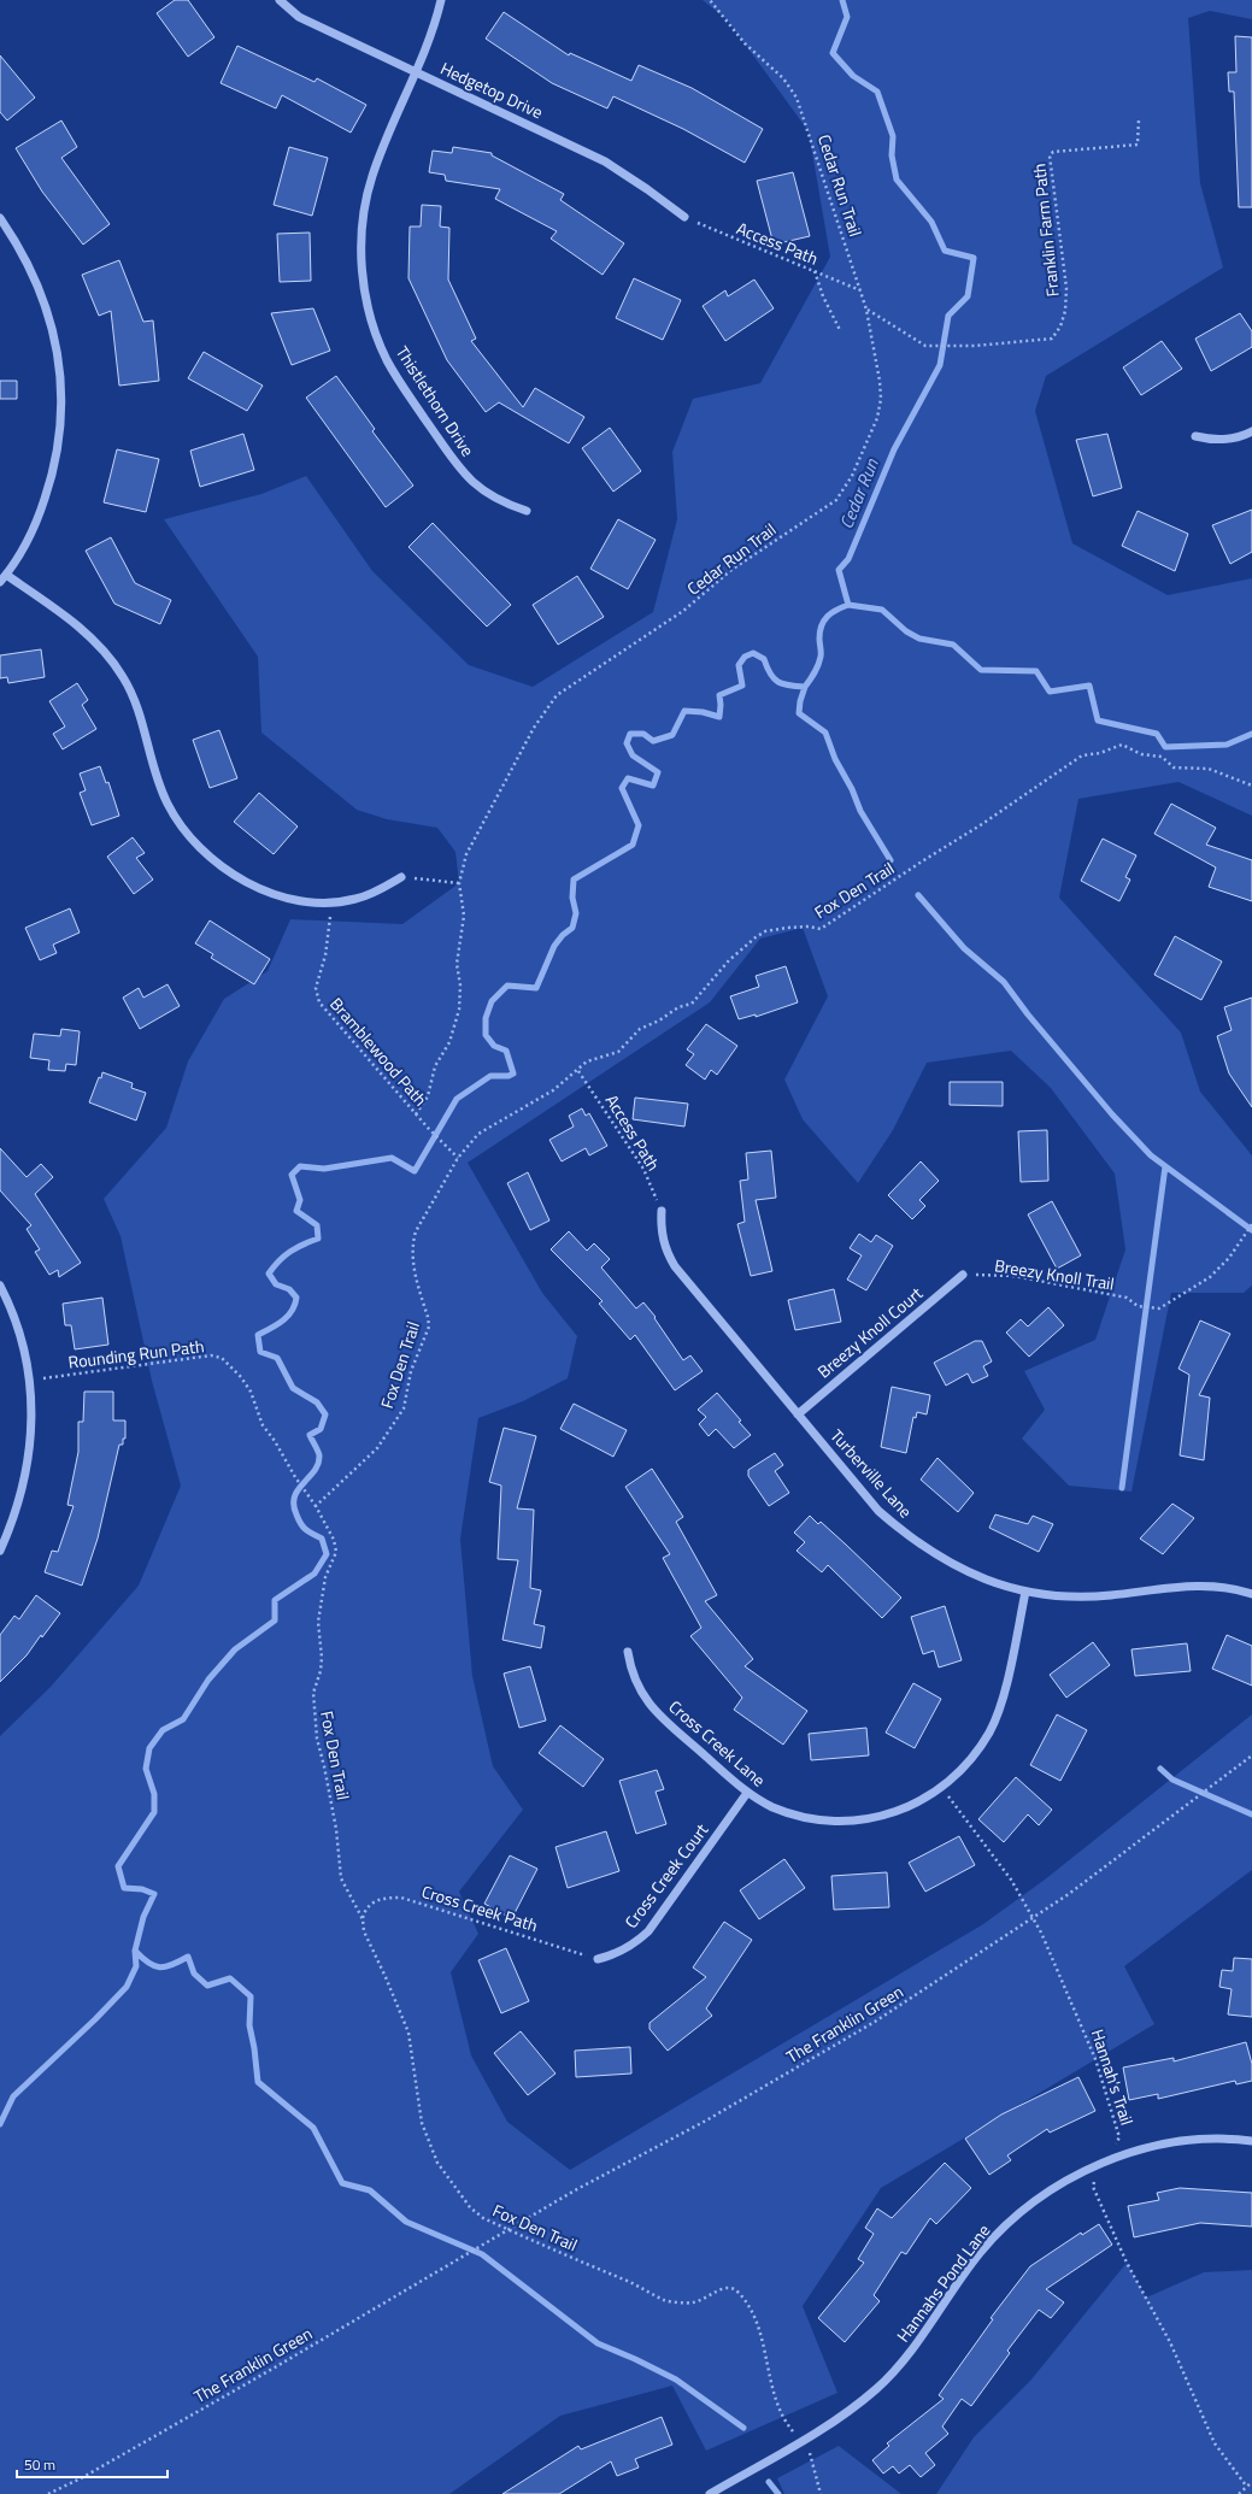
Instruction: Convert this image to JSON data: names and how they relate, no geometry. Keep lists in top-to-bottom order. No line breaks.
{"streets":{"street":["Hedgetop Drive","Thistlethorn Drive","Breezy Knoll Court","Turberville Lane","Cross Creek Lane","Cross Creek Court","Hannahs Pond Lane"],"path":["Cedar Run Trail","Franklin Farm Path","Access Path","Fox Den Trail","Bramblewood Path","Breezy Knoll Trail","Rounding Run Path","Cross Creek Path","The Franklin Green","Hannah's Trail"]},"crossings":[["Hedgetop Drive","Access Path"],["Hedgetop Drive","Thistlethorn Drive"],["Cedar Run Trail","Franklin Farm Path"],["Cedar Run Trail","Access Path"],["Cedar Run Trail","Bramblewood Path"],["Access Path","Fox Den Trail"],["Access Path","Turberville Lane"],["Fox Den Trail","Bramblewood Path"],["Fox Den Trail","Rounding Run Path"],["Fox Den Trail","Cross Creek Path"],["Fox Den Trail","The Franklin Green"],["Fox Den Trail","Hannahs Pond Lane"],["Breezy Knoll Trail","Breezy Knoll Court"],["Breezy Knoll Court","Turberville Lane"],["Turberville Lane","Cross Creek Lane"],["Cross Creek Lane","Cross Creek Court"],["Cross Creek Lane","Hannah's Trail"],["Cross Creek Court","Cross Creek Path"],["The Franklin Green","Hannah's Trail"],["Hannah's Trail","Hannahs Pond Lane"]],"water":["Cedar Run"],"scale_bar":"50 m"}
